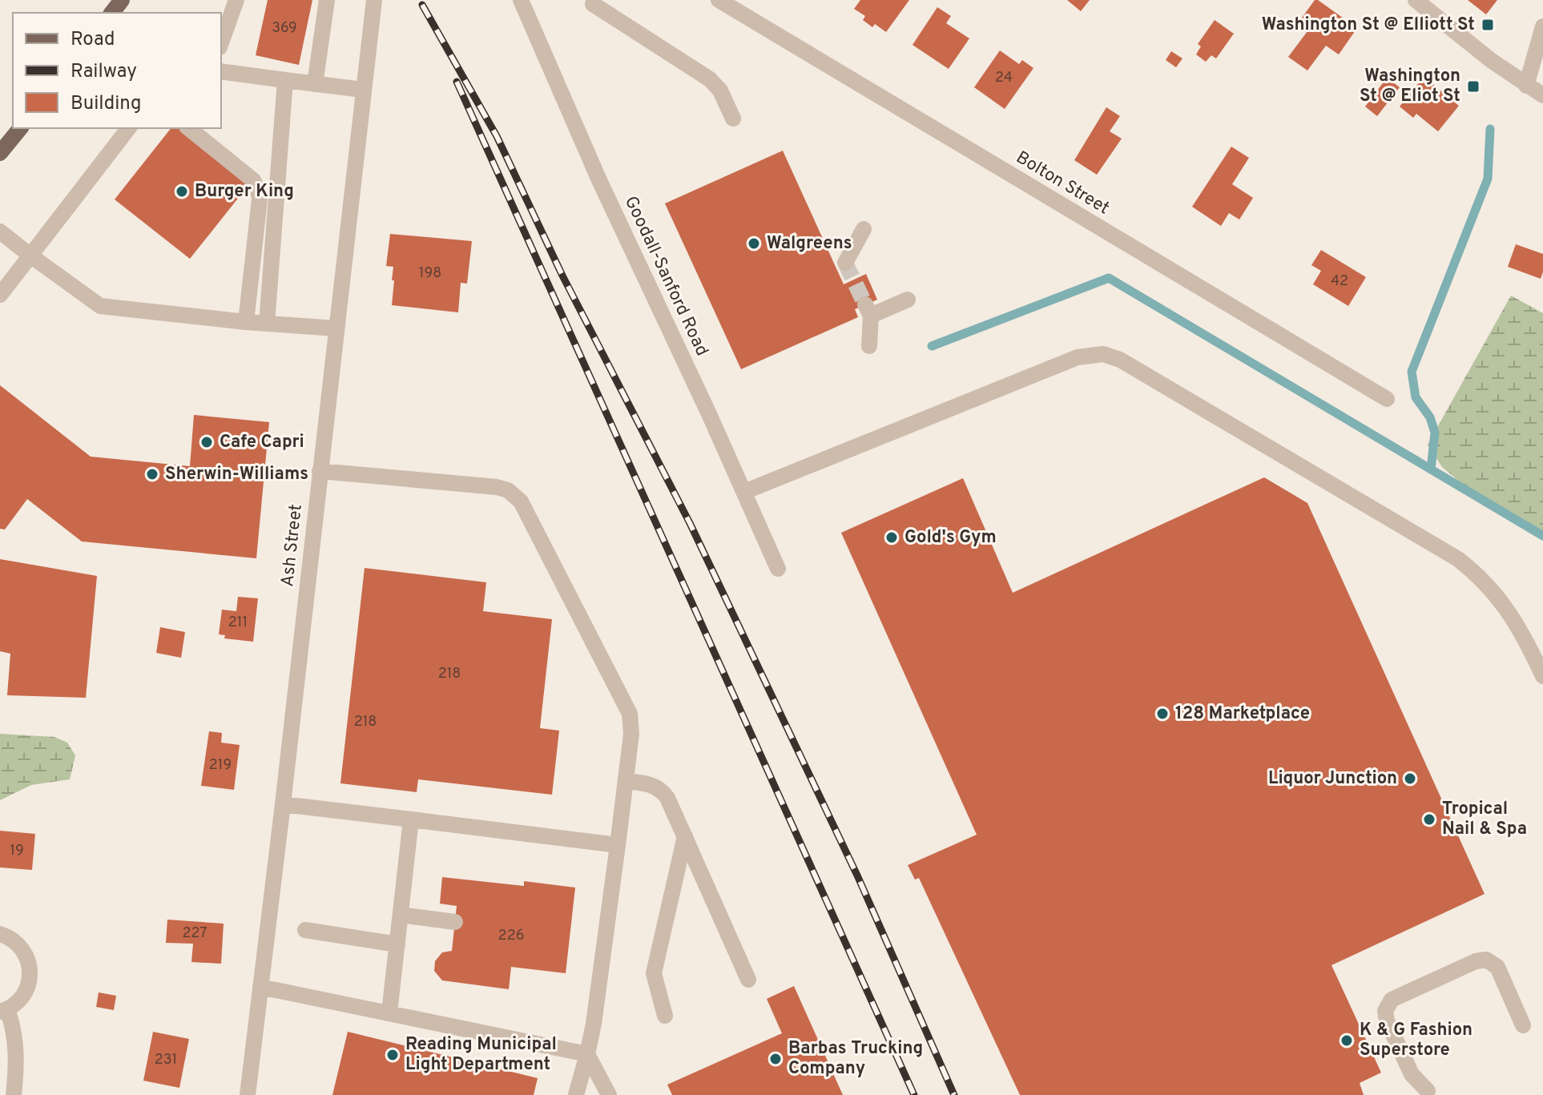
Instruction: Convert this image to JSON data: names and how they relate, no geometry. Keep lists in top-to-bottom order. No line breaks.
{"streets":{"street":["Bolton Street","Goodall-Sanford Road","Ash Street"]},"places":{"transit":["Washington St @ Elliott St","Washington St @ Eliot St"],"other":["Burger King","Walgreens","Cafe Capri","Sherwin-Williams","Gold's Gym","128 Marketplace","Liquor Junction","Tropical Nail & Spa","K & G Fashion Superstore","Reading Municipal Light Department","Barbas Trucking Company"]},"house_numbers":["369","24","198","42","211","218","218","219","19","227","226","231"],"legend":["Road","Railway","Building"]}
